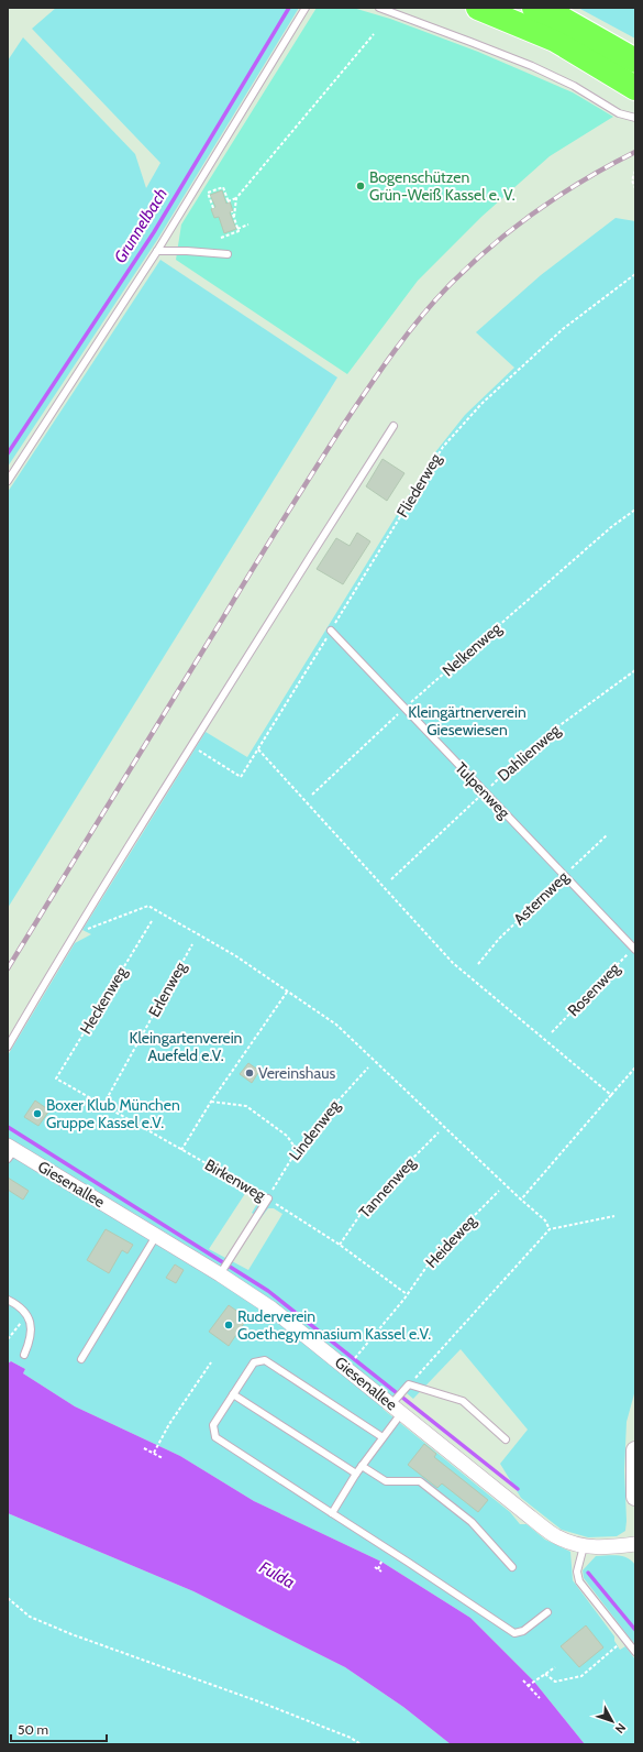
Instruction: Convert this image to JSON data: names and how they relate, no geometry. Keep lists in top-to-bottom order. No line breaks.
{"streets":{"street":["Giesenallee"],"lane":["Tulpenweg"],"path":["Fliederweg","Nelkenweg","Dahlienweg","Asternweg","Erlenweg","Rosenweg","Heckenweg","Lindenweg","Birkenweg","Tannenweg","Heideweg"]},"crossings":[["Fliederweg","Tulpenweg"],["Nelkenweg","Tulpenweg"],["Dahlienweg","Tulpenweg"],["Tulpenweg","Asternweg"],["Tulpenweg","Rosenweg"],["Erlenweg","Birkenweg"],["Heckenweg","Birkenweg"],["Lindenweg","Birkenweg"],["Birkenweg","Tannenweg"],["Birkenweg","Heideweg"]],"water":["Grunnelbach","Fulda"],"parks":["Kleingärtnerverein Giesewiesen","Kleingartenverein Auefeld e.V."],"places":["Bogenschützen Grün-Weiß Kassel e. V.","Vereinshaus","Boxer Klub München Gruppe Kassel e.V.","Ruderverein Goethegymnasium Kassel e.V."],"scale_bar":"50 m","north":"bottom right"}
